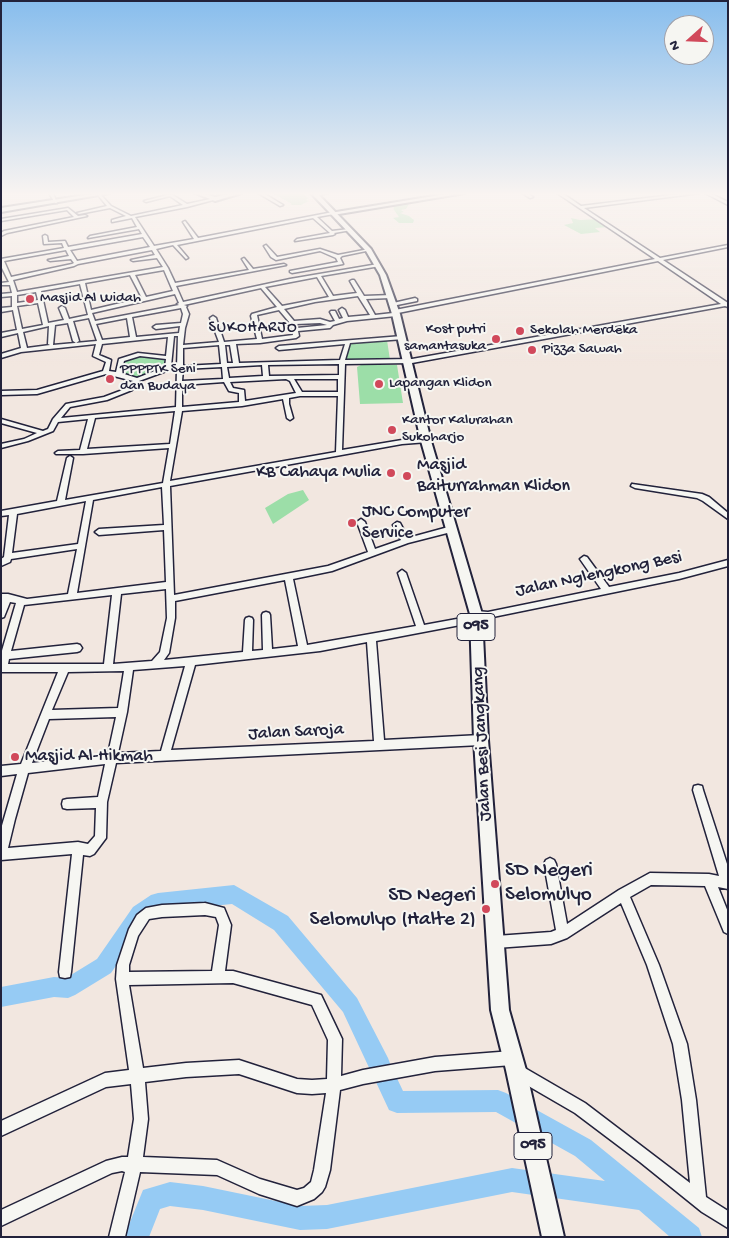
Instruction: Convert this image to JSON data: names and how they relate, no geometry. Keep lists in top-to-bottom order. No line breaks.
{"streets":{"main road":["095","Jalan Besi Jangkang"],"street":["Jalan Nglengkong Besi","Jalan Saroja"]},"crossings":[["Jalan Nglengkong Besi","Jalan Besi Jangkang"],["Jalan Saroja","Jalan Besi Jangkang"]],"districts":["SUKOHARJO"],"places":["Masjid Al Widah","Sekolah Merdeka","Kost putri samantasuka","Pizza Sawah","PPPPTK Seni dan Budaya","Lapangan Klidon","Kantor Kalurahan Sukoharjo","KB Cahaya Mulia","Masjid Baiturrahman Klidon","JNC Computer Service","Masjid Al-Hikmah","SD Negeri Selomulyo","SD Negeri Selomulyo (Halte 2)"],"north":"left"}
